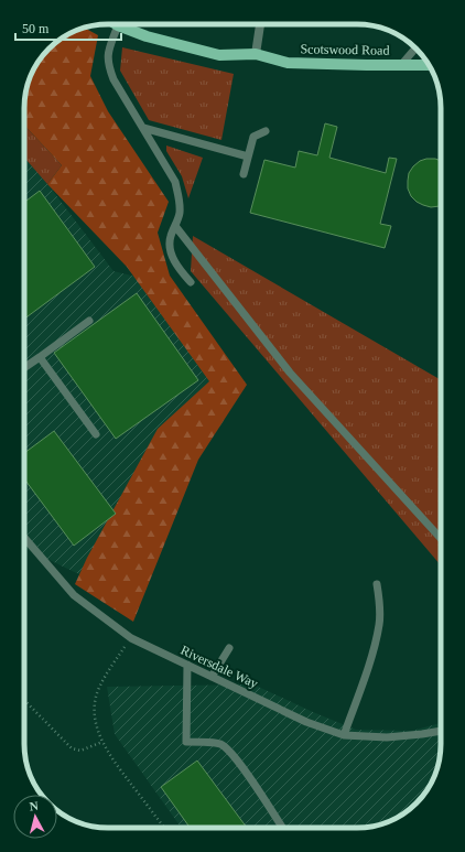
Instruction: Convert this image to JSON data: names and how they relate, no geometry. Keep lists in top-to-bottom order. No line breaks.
{"streets":{"main road":["Scotswood Road"],"lane":["Riversdale Way"]},"scale_bar":"50 m","north":"top"}
